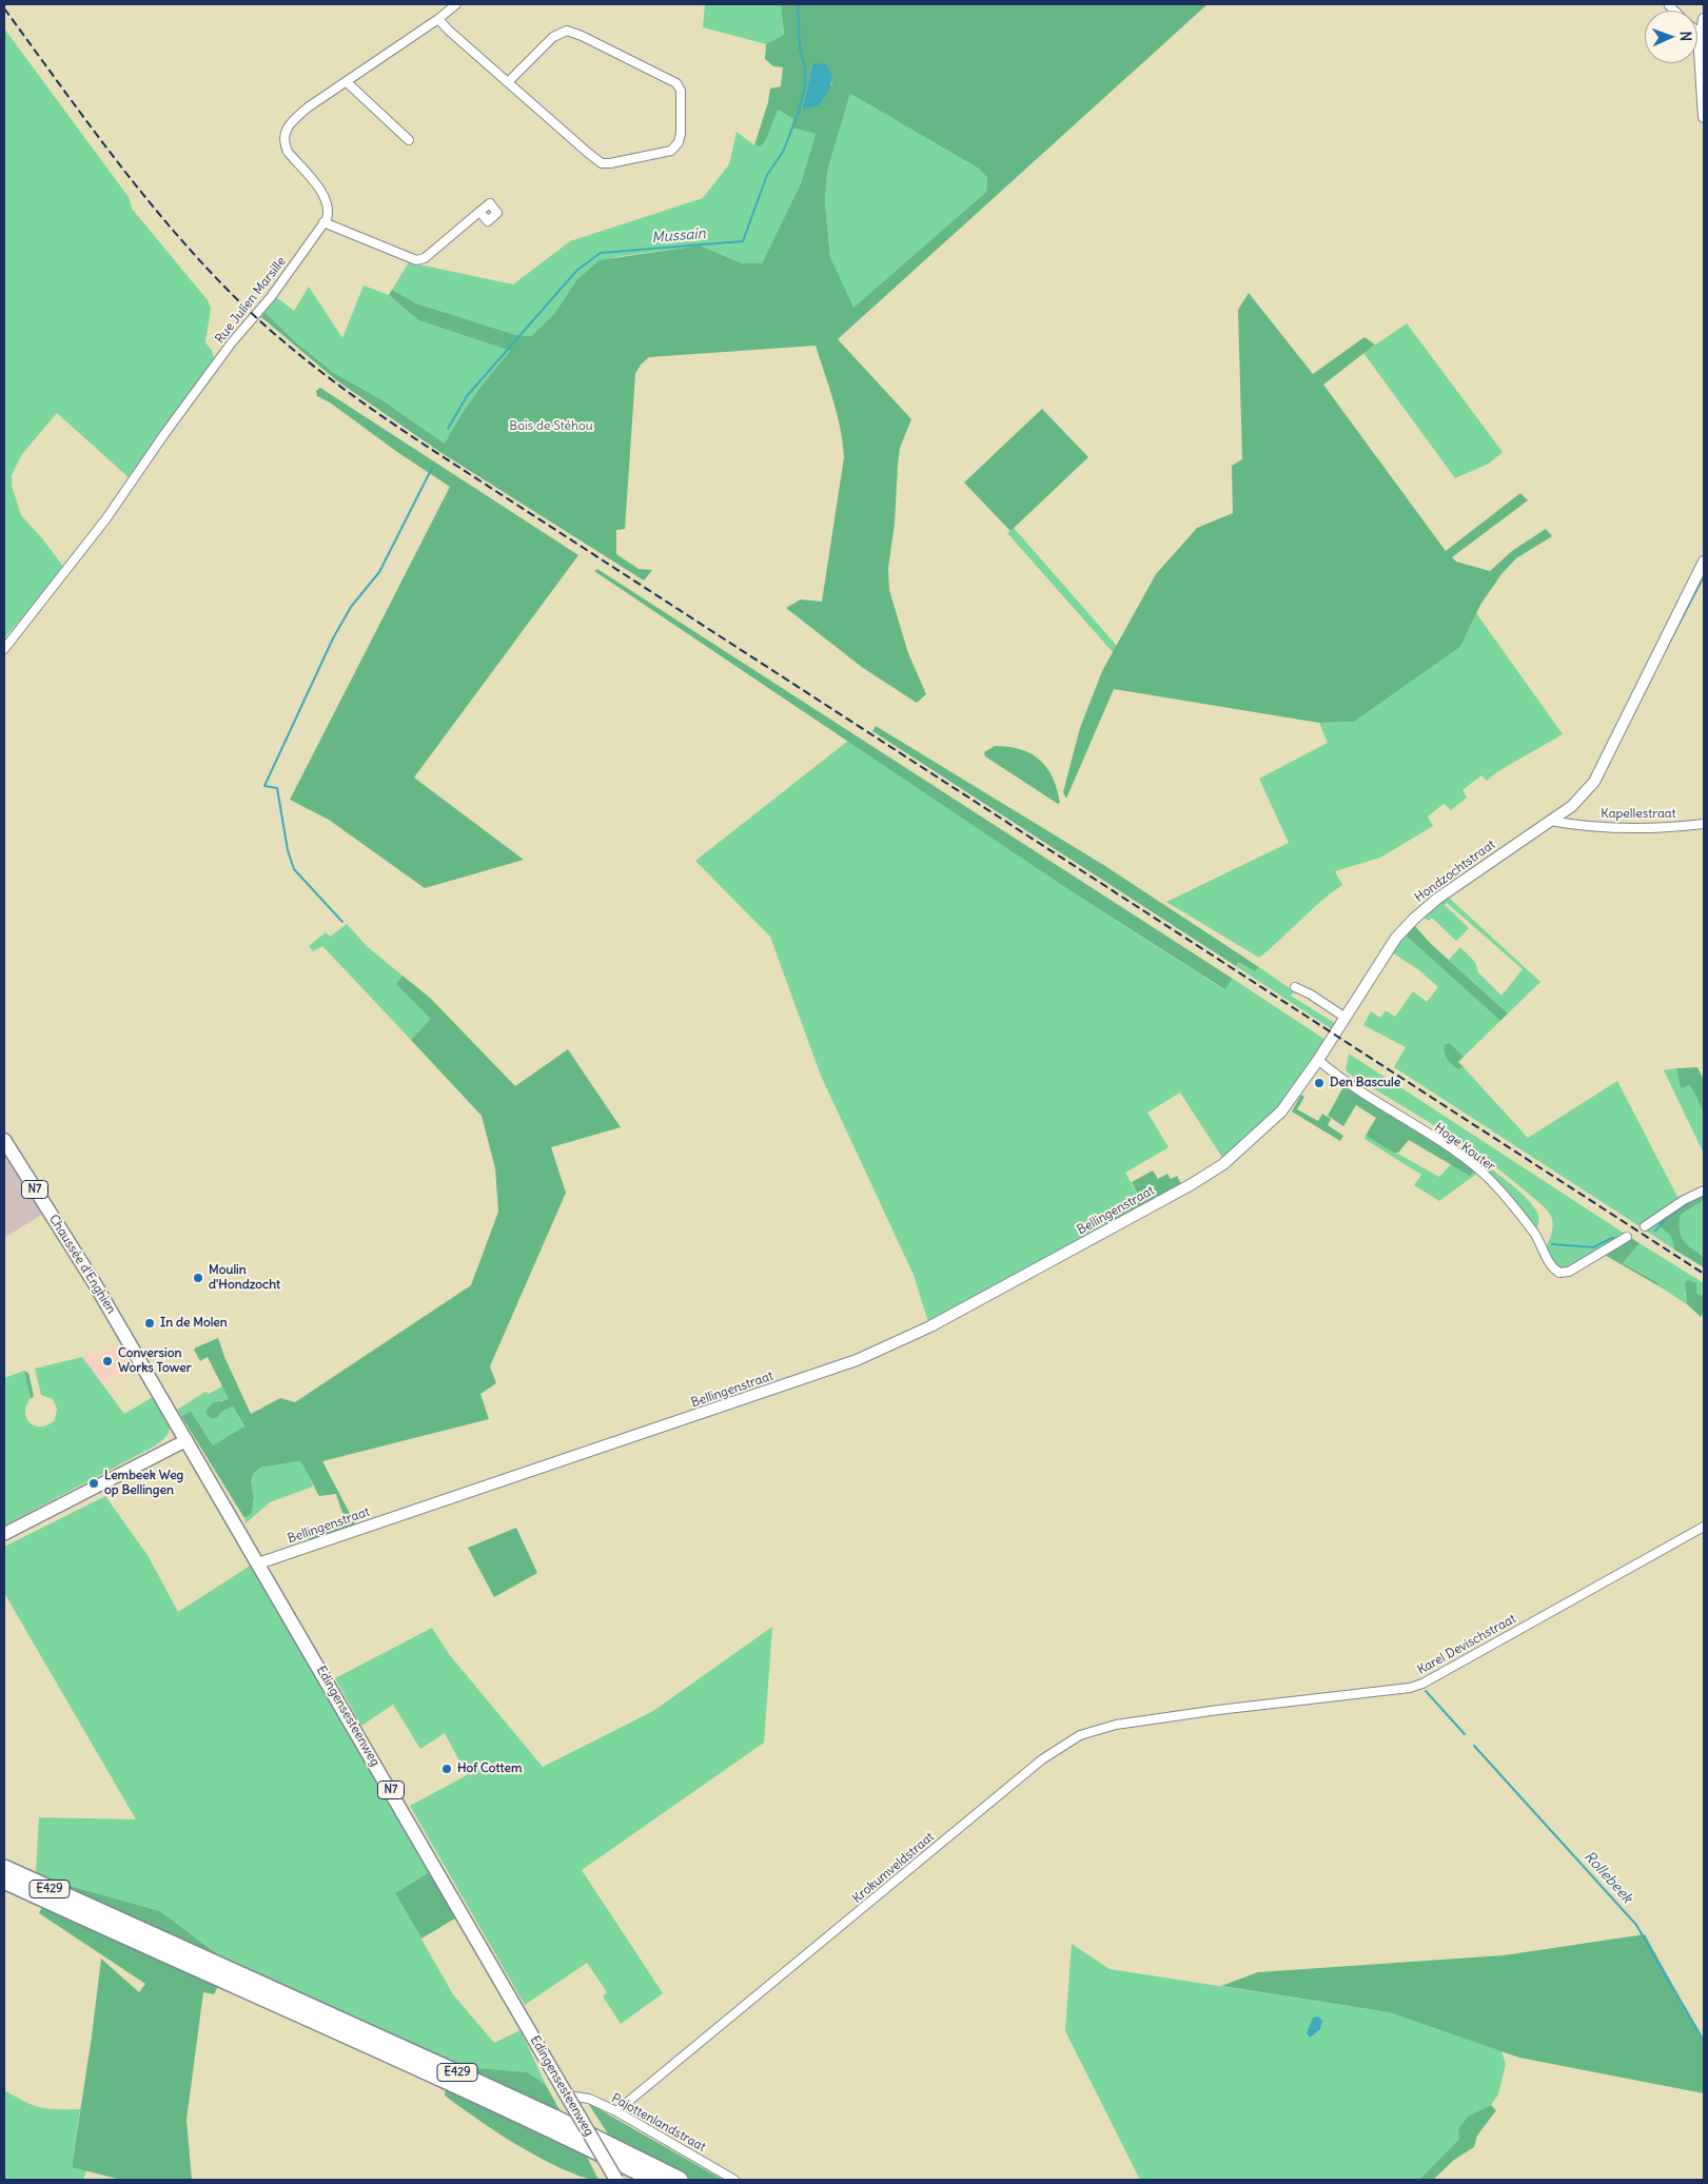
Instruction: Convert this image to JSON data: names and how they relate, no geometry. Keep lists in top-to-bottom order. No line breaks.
{"streets":{"highway":["E429"],"main road":["N7","Chaussée d'Enghien","Edingensesteenweg"],"street":["Rue Julien Marsille","Kapellestraat","Hondzochtstraat","Hoge Kouter","Bellingenstraat","Karel Devischstraat","Krokumveldstraat","Pajottenlandstraat"]},"crossings":[["Kapellestraat","Hondzochtstraat"],["Hondzochtstraat","Hoge Kouter"],["Hondzochtstraat","Bellingenstraat"],["Bellingenstraat","Edingensesteenweg"],["Chaussée d'Enghien","Edingensesteenweg"],["Karel Devischstraat","Krokumveldstraat"],["Edingensesteenweg","Pajottenlandstraat"],["Krokumveldstraat","Pajottenlandstraat"]],"water":["Mussain","Rollebeek"],"parks":["Bois de Stéhou"],"places":["Den Bascule","Moulin d'Hondzocht","In de Molen","Conversion Works Tower","Lembeek Weg op Bellingen","Hof Cottem"],"north":"right"}
